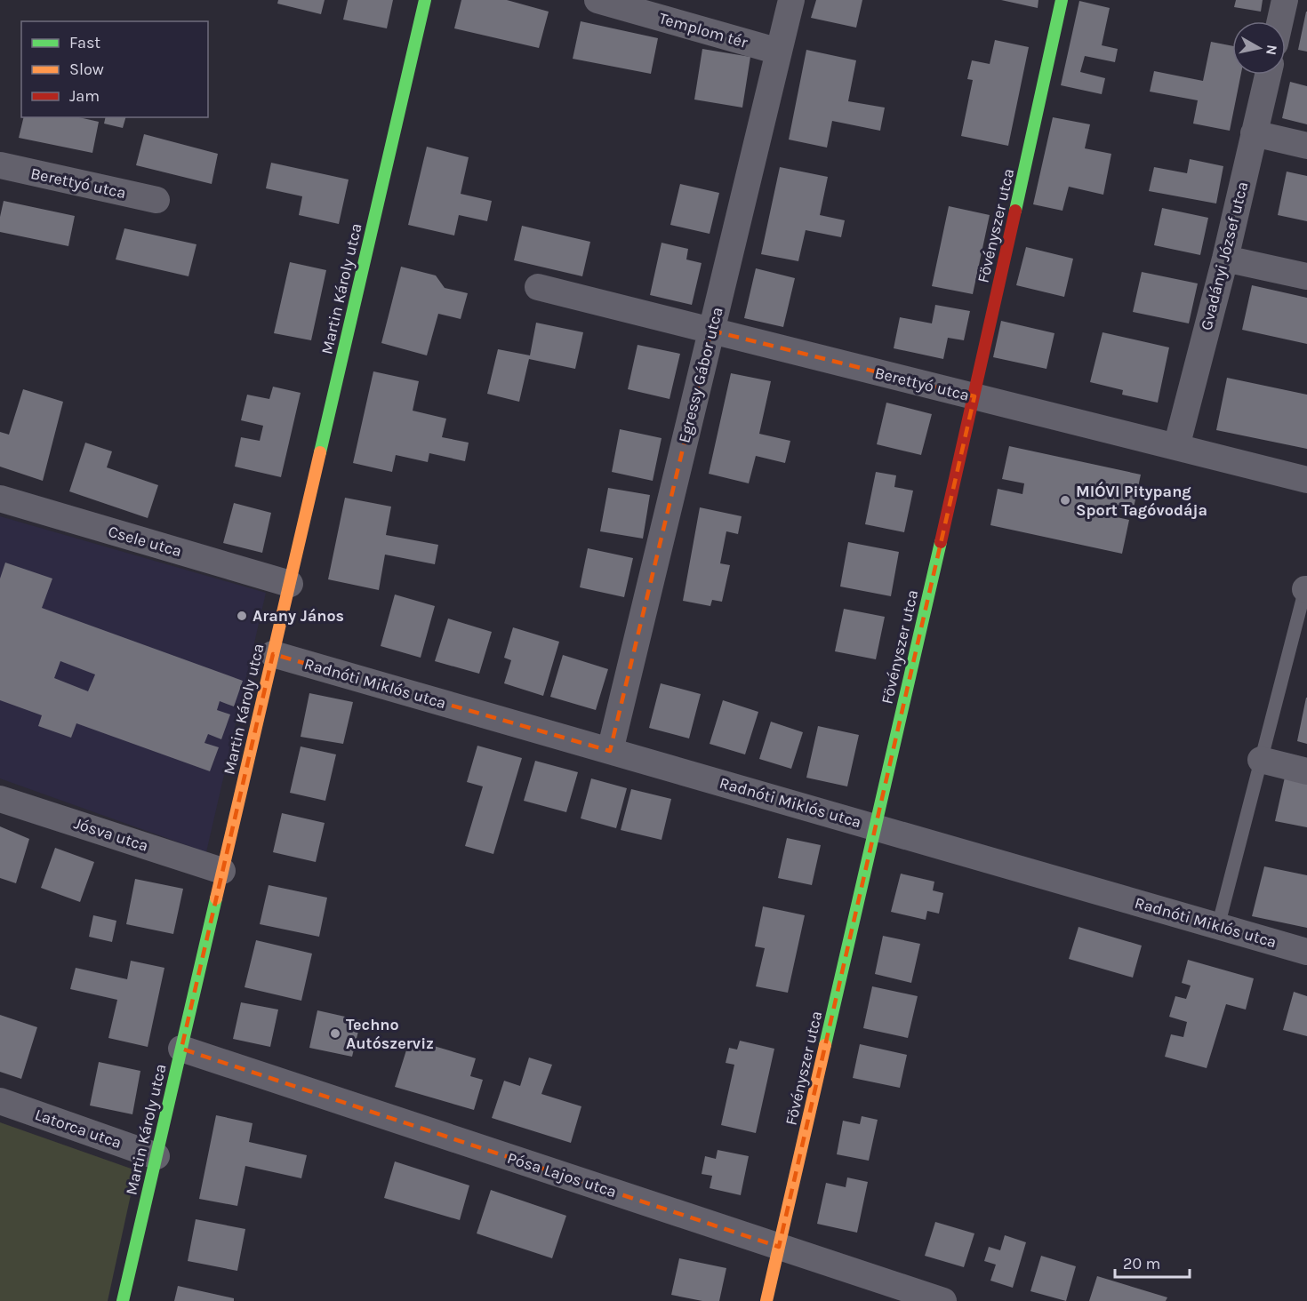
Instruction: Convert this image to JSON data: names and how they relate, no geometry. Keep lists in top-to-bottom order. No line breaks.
{"streets":{"street":["Templom tér","Berettyó utca","Fövényszer utca","Gvadányi József utca","Martin Károly utca","Egressy Gábor utca","Csele utca","Radnóti Miklós utca","Jósva utca","Latorca utca","Pósa Lajos utca"]},"crossings":[["Templom tér","Egressy Gábor utca"],["Berettyó utca","Fövényszer utca"],["Berettyó utca","Gvadányi József utca"],["Berettyó utca","Egressy Gábor utca"],["Fövényszer utca","Radnóti Miklós utca"],["Fövényszer utca","Pósa Lajos utca"],["Martin Károly utca","Csele utca"],["Martin Károly utca","Radnóti Miklós utca"],["Martin Károly utca","Jósva utca"],["Martin Károly utca","Latorca utca"],["Martin Károly utca","Pósa Lajos utca"],["Egressy Gábor utca","Radnóti Miklós utca"]],"places":["MIÓVI Pitypang Sport Tagóvodája","Arany János","Techno Autószerviz"],"legend":["Fast","Slow","Jam"],"scale_bar":"20 m","north":"right"}
